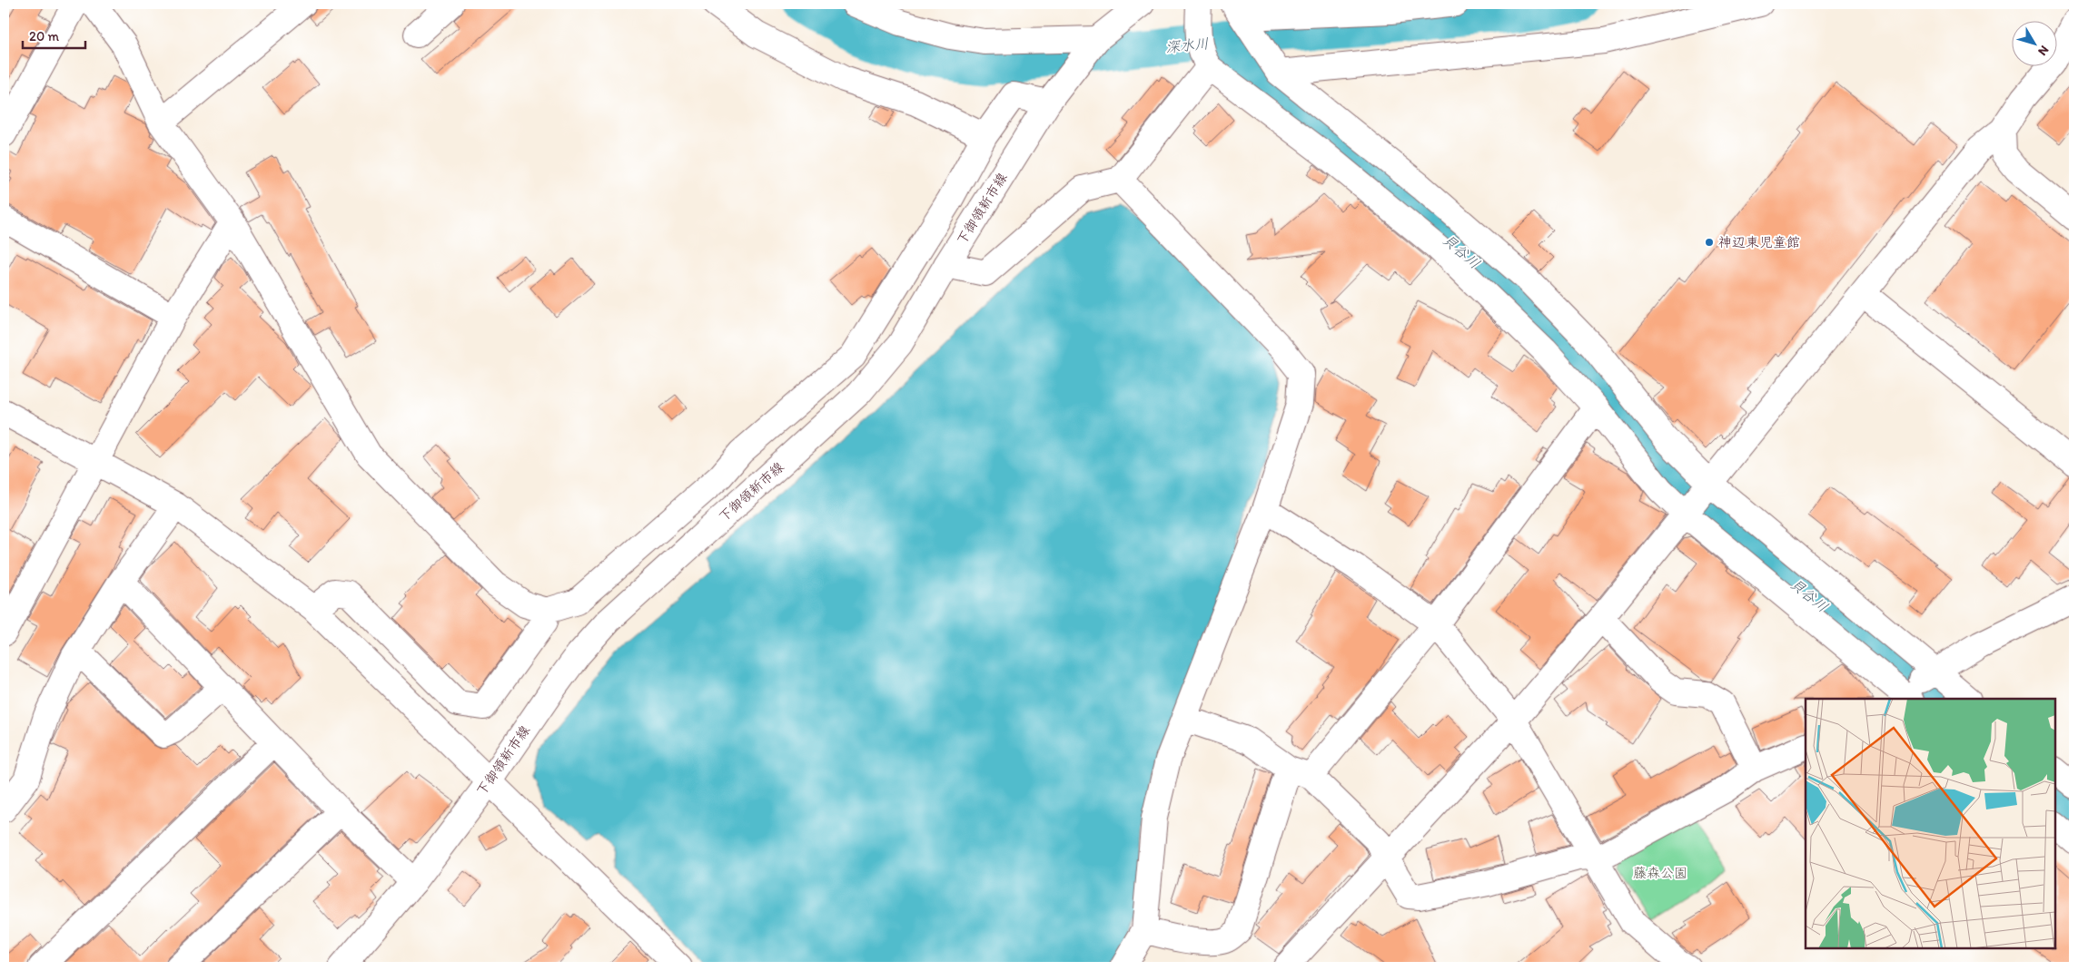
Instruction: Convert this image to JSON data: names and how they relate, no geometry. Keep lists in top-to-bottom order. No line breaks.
{"streets":{"street":["下御領新市線"]},"water":["深水川","貝谷川"],"parks":["藤森公園"],"places":["神辺東児童館"],"scale_bar":"20 m","north":"bottom right"}
